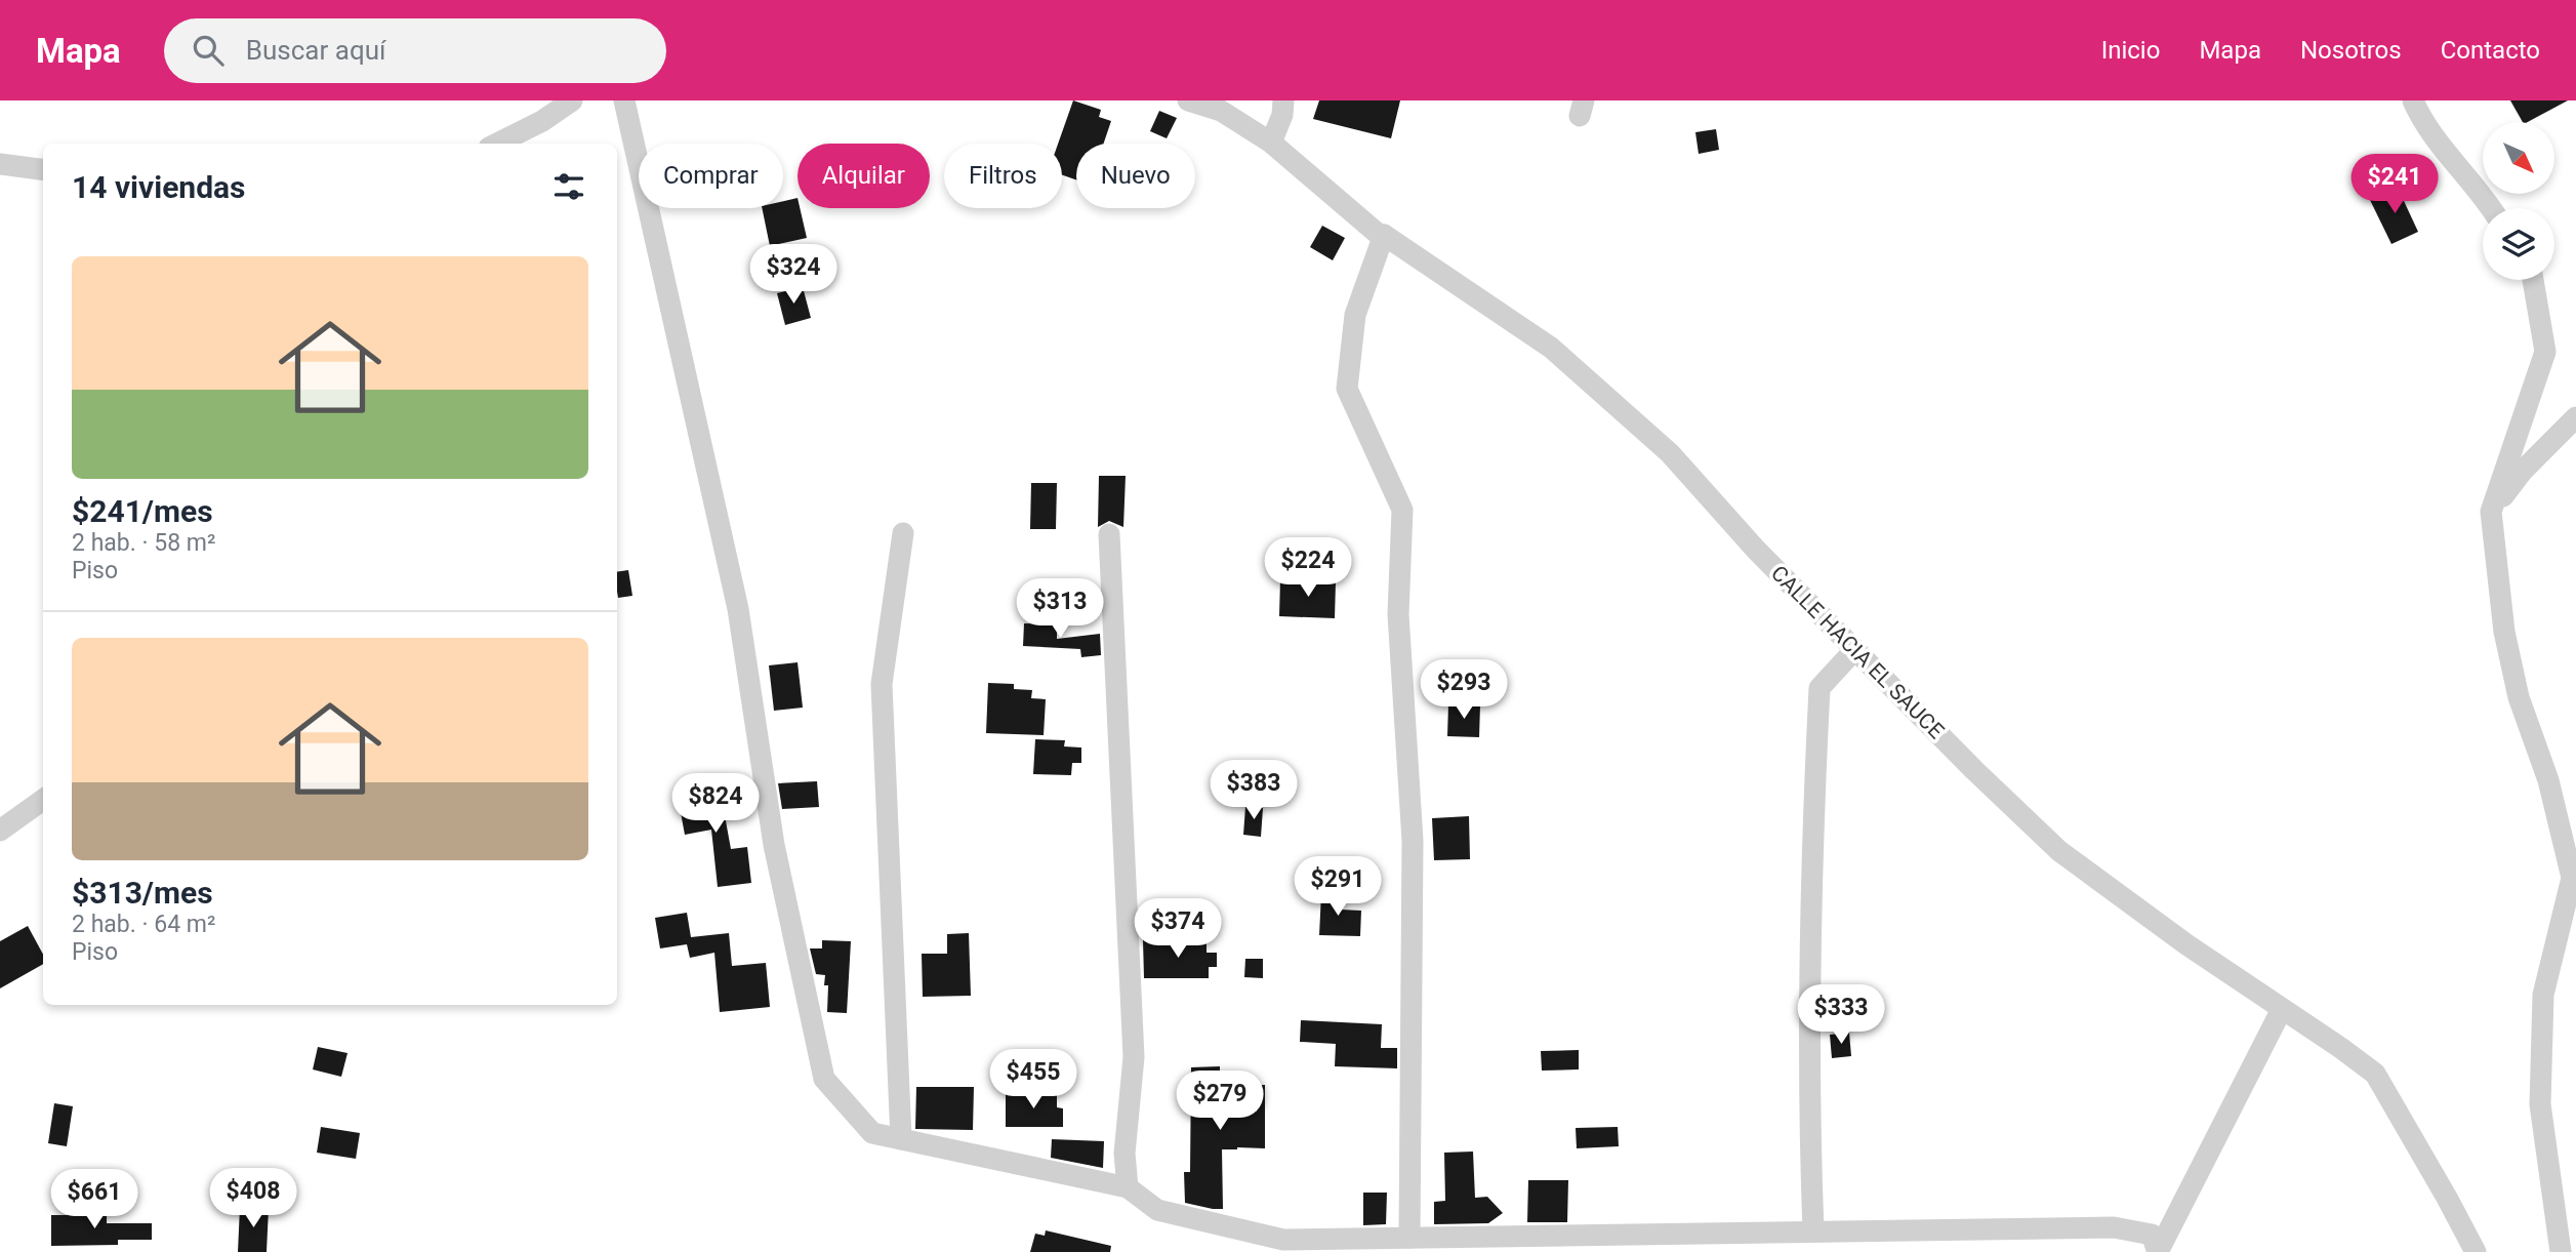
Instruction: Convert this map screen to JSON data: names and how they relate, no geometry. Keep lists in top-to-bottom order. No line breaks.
{"streets":{"street":["CALLE HACIA EL SAUCE"]},"north":"bottom right","page":{"header":"Mapa","search":"Buscar aquí","nav":["Inicio","Mapa","Nosotros","Contacto"],"chip":["Comprar","Alquilar","Filtros","Nuevo"],"heading":"14 viviendas","price":["$241","$324","$224","$313","$293","$383","$824","$291","$374","$333","$455","$279","$408","$661"],"list":[{"name":"$241/mes","note":"2 hab. · 58 m² · Piso"},{"name":"$313/mes","note":"2 hab. · 64 m² · Piso"}]}}
